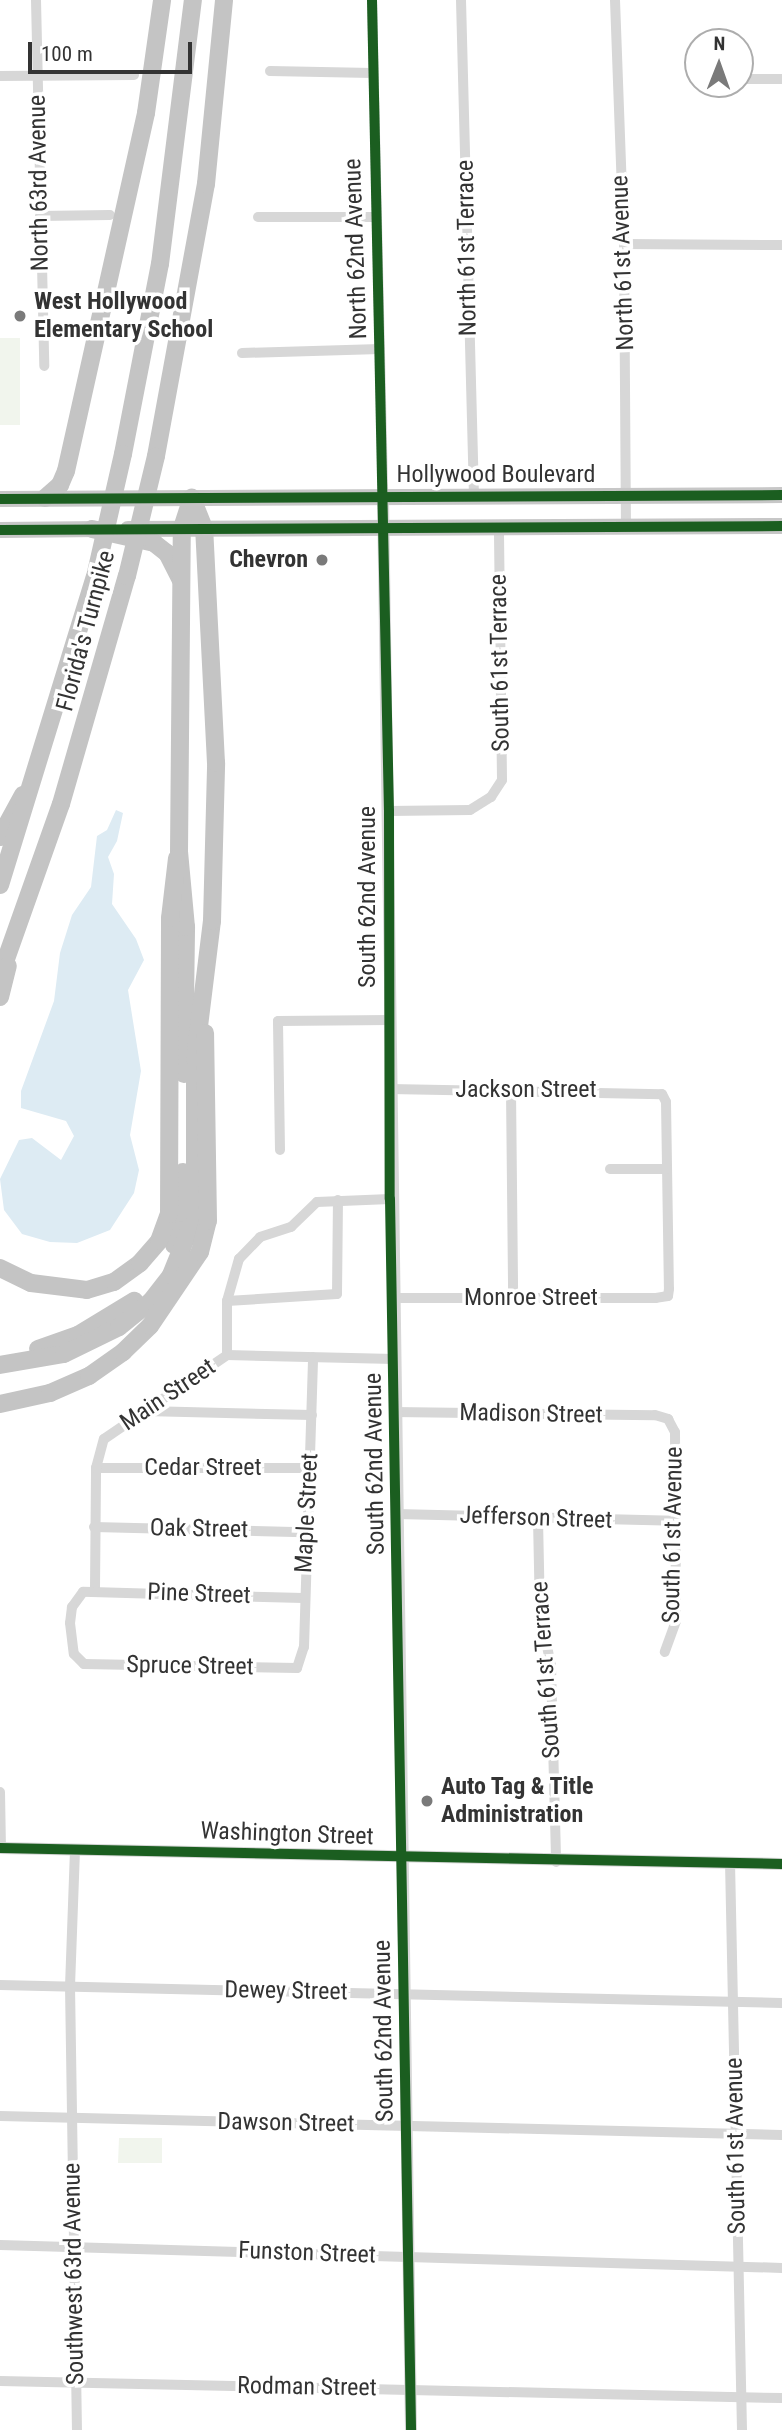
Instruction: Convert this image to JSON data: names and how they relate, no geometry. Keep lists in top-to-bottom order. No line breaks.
{"streets":{"highway":["Hollywood Boulevard","Florida's Turnpike"],"street":["North 63rd Avenue","North 61st Terrace","North 62nd Avenue","North 61st Avenue","South 61st Terrace","South 62nd Avenue","Jackson Street","Monroe Street","Main Street","Madison Street","Cedar Street","Maple Street","Jefferson Street","Oak Street","South 61st Avenue","Pine Street","Spruce Street","Washington Street","Dewey Street","Dawson Street","Funston Street","Southwest 63rd Avenue","Rodman Street"]},"crossings":[["North 61st Terrace","Hollywood Boulevard"],["North 62nd Avenue","Hollywood Boulevard"],["North 62nd Avenue","South 62nd Avenue"],["North 61st Avenue","Hollywood Boulevard"],["Hollywood Boulevard","South 62nd Avenue"],["South 61st Terrace","South 62nd Avenue"],["South 61st Terrace","Jefferson Street"],["South 61st Terrace","Washington Street"],["South 62nd Avenue","Jackson Street"],["South 62nd Avenue","Monroe Street"],["South 62nd Avenue","Main Street"],["South 62nd Avenue","Madison Street"],["South 62nd Avenue","Jefferson Street"],["South 62nd Avenue","Washington Street"],["South 62nd Avenue","Dewey Street"],["South 62nd Avenue","Dawson Street"],["South 62nd Avenue","Funston Street"],["South 62nd Avenue","Rodman Street"],["Jackson Street","Monroe Street"],["Main Street","Cedar Street"],["Main Street","Maple Street"],["Main Street","Oak Street"],["Main Street","Pine Street"],["Main Street","Spruce Street"],["Madison Street","South 61st Avenue"],["Cedar Street","Maple Street"],["Maple Street","Oak Street"],["Maple Street","Pine Street"],["Maple Street","Spruce Street"],["Jefferson Street","South 61st Avenue"],["South 61st Avenue","Washington Street"],["South 61st Avenue","Dewey Street"],["South 61st Avenue","Dawson Street"],["South 61st Avenue","Funston Street"],["South 61st Avenue","Rodman Street"],["Pine Street","Spruce Street"],["Dewey Street","Southwest 63rd Avenue"],["Dawson Street","Southwest 63rd Avenue"],["Funston Street","Southwest 63rd Avenue"],["Southwest 63rd Avenue","Rodman Street"]],"places":["West Hollywood Elementary School","Chevron","Auto Tag & Title Administration"],"scale_bar":"100 m","north":"top"}
